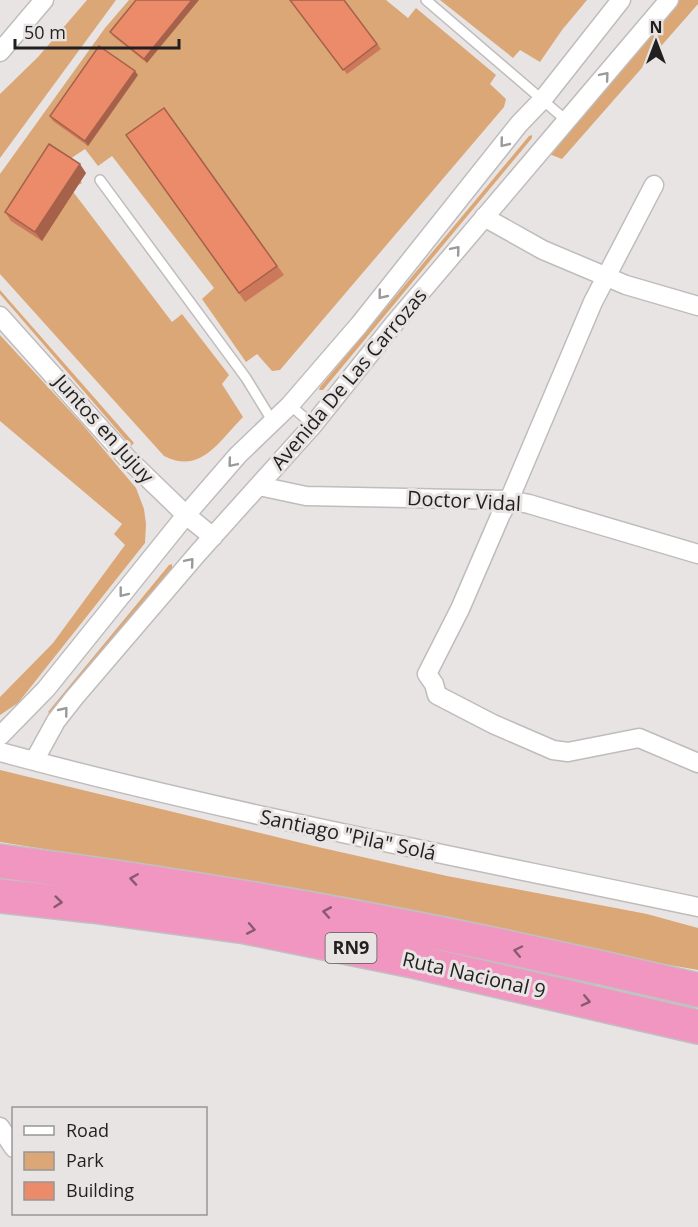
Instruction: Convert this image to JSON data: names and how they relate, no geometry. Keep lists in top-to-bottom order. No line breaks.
{"streets":{"highway":["RN9","Ruta Nacional 9"],"street":["Avenida De Las Carrozas","Juntos en Jujuy","Doctor Vidal","Santiago \"Pila\" Solá"]},"crossings":[["Avenida De Las Carrozas","Juntos en Jujuy"],["Avenida De Las Carrozas","Doctor Vidal"],["Avenida De Las Carrozas","Santiago \"Pila\" Solá"]],"legend":["Road","Park","Building"],"scale_bar":"50 m","north":"top"}
